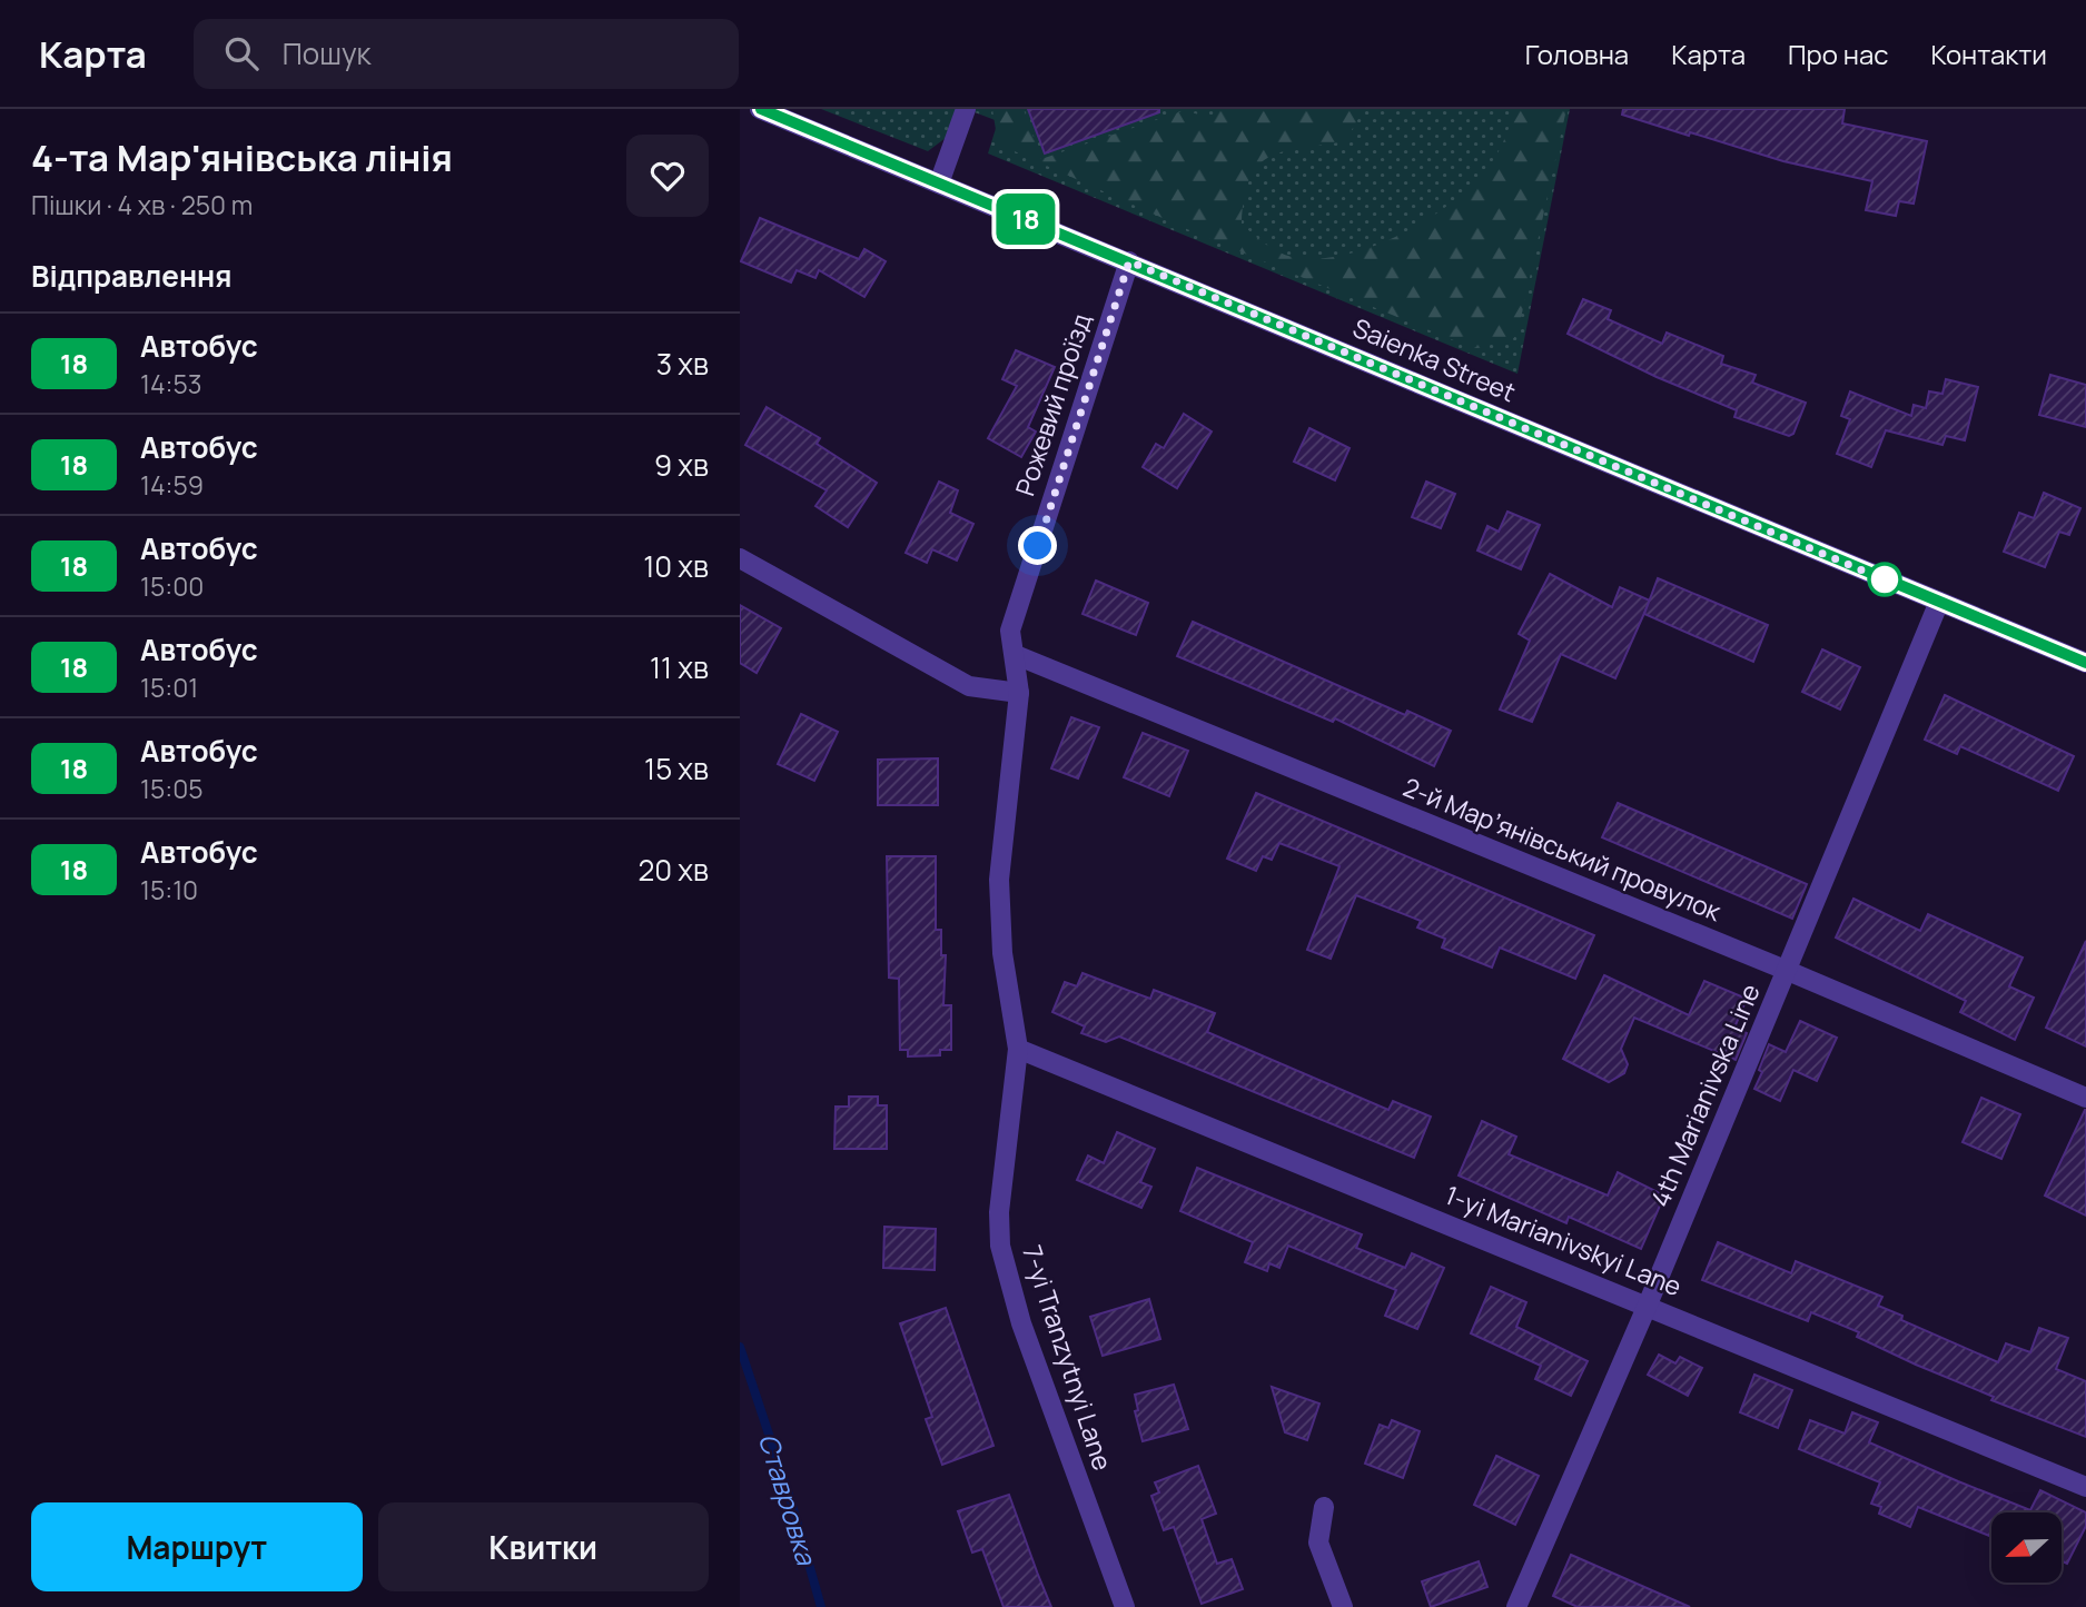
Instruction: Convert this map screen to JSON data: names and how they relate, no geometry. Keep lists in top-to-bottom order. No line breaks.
{"streets":{"street":["Saienka Street","Рожевий проїзд","2-й Марʼянівський провулок","4th Marianivska Line","1-yi Marianivskyi Lane","7-yi Tranzytnyi Lane"]},"crossings":[["Saienka Street","Рожевий проїзд"],["Saienka Street","4th Marianivska Line"],["Рожевий проїзд","2-й Марʼянівський провулок"],["Рожевий проїзд","7-yi Tranzytnyi Lane"],["2-й Марʼянівський провулок","4th Marianivska Line"],["2-й Марʼянівський провулок","7-yi Tranzytnyi Lane"],["4th Marianivska Line","1-yi Marianivskyi Lane"],["1-yi Marianivskyi Lane","7-yi Tranzytnyi Lane"]],"water":["Ставровка"],"lines":["bus line 18"],"north":"left","page":{"header":"Карта","search":"Пошук","nav":["Головна","Карта","Про нас","Контакти"],"heading":[["4-та Мар'янівська лінія","Пішки · 4 хв · 250 m"],"Відправлення"],"on_map":"18","list":[{"mark":"18","name":"Автобус","note":"14:53","value":"3 хв"},{"mark":"18","name":"Автобус","note":"14:59","value":"9 хв"},{"mark":"18","name":"Автобус","note":"15:00","value":"10 хв"},{"mark":"18","name":"Автобус","note":"15:01","value":"11 хв"},{"mark":"18","name":"Автобус","note":"15:05","value":"15 хв"},{"mark":"18","name":"Автобус","note":"15:10","value":"20 хв"}],"buttons":["Маршрут","Квитки"]}}
